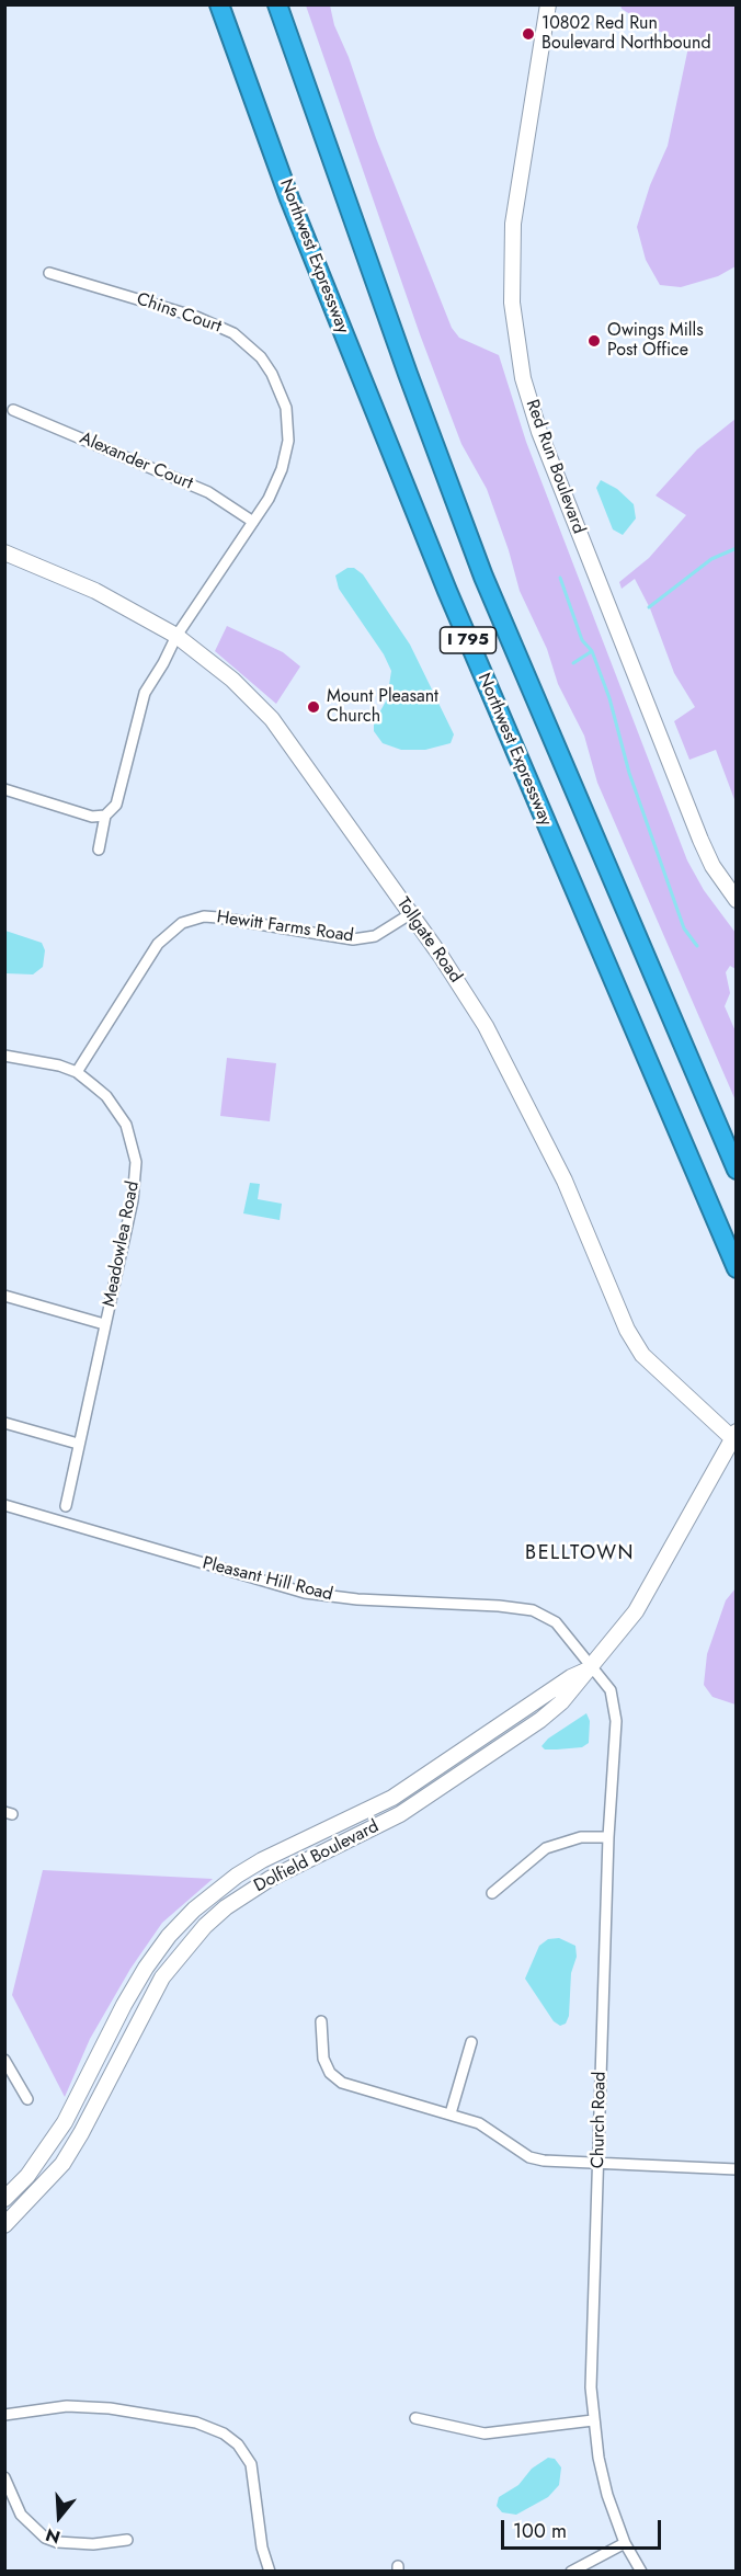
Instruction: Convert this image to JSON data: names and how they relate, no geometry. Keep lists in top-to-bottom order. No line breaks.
{"streets":{"highway":["Northwest Expressway","I 795"],"main road":["Red Run Boulevard","Tollgate Road","Dolfield Boulevard"],"street":["Chins Court","Alexander Court","Hewitt Farms Road","Meadowlea Road","Pleasant Hill Road","Church Road"]},"crossings":[["Chins Court","Alexander Court"],["Chins Court","Tollgate Road"],["Hewitt Farms Road","Tollgate Road"],["Hewitt Farms Road","Meadowlea Road"],["Tollgate Road","Dolfield Boulevard"],["Pleasant Hill Road","Dolfield Boulevard"],["Pleasant Hill Road","Church Road"],["Dolfield Boulevard","Church Road"]],"districts":["BELLTOWN"],"places":["10802 Red Run Boulevard Northbound","Owings Mills Post Office","Mount Pleasant Church"],"scale_bar":"100 m","north":"bottom"}
